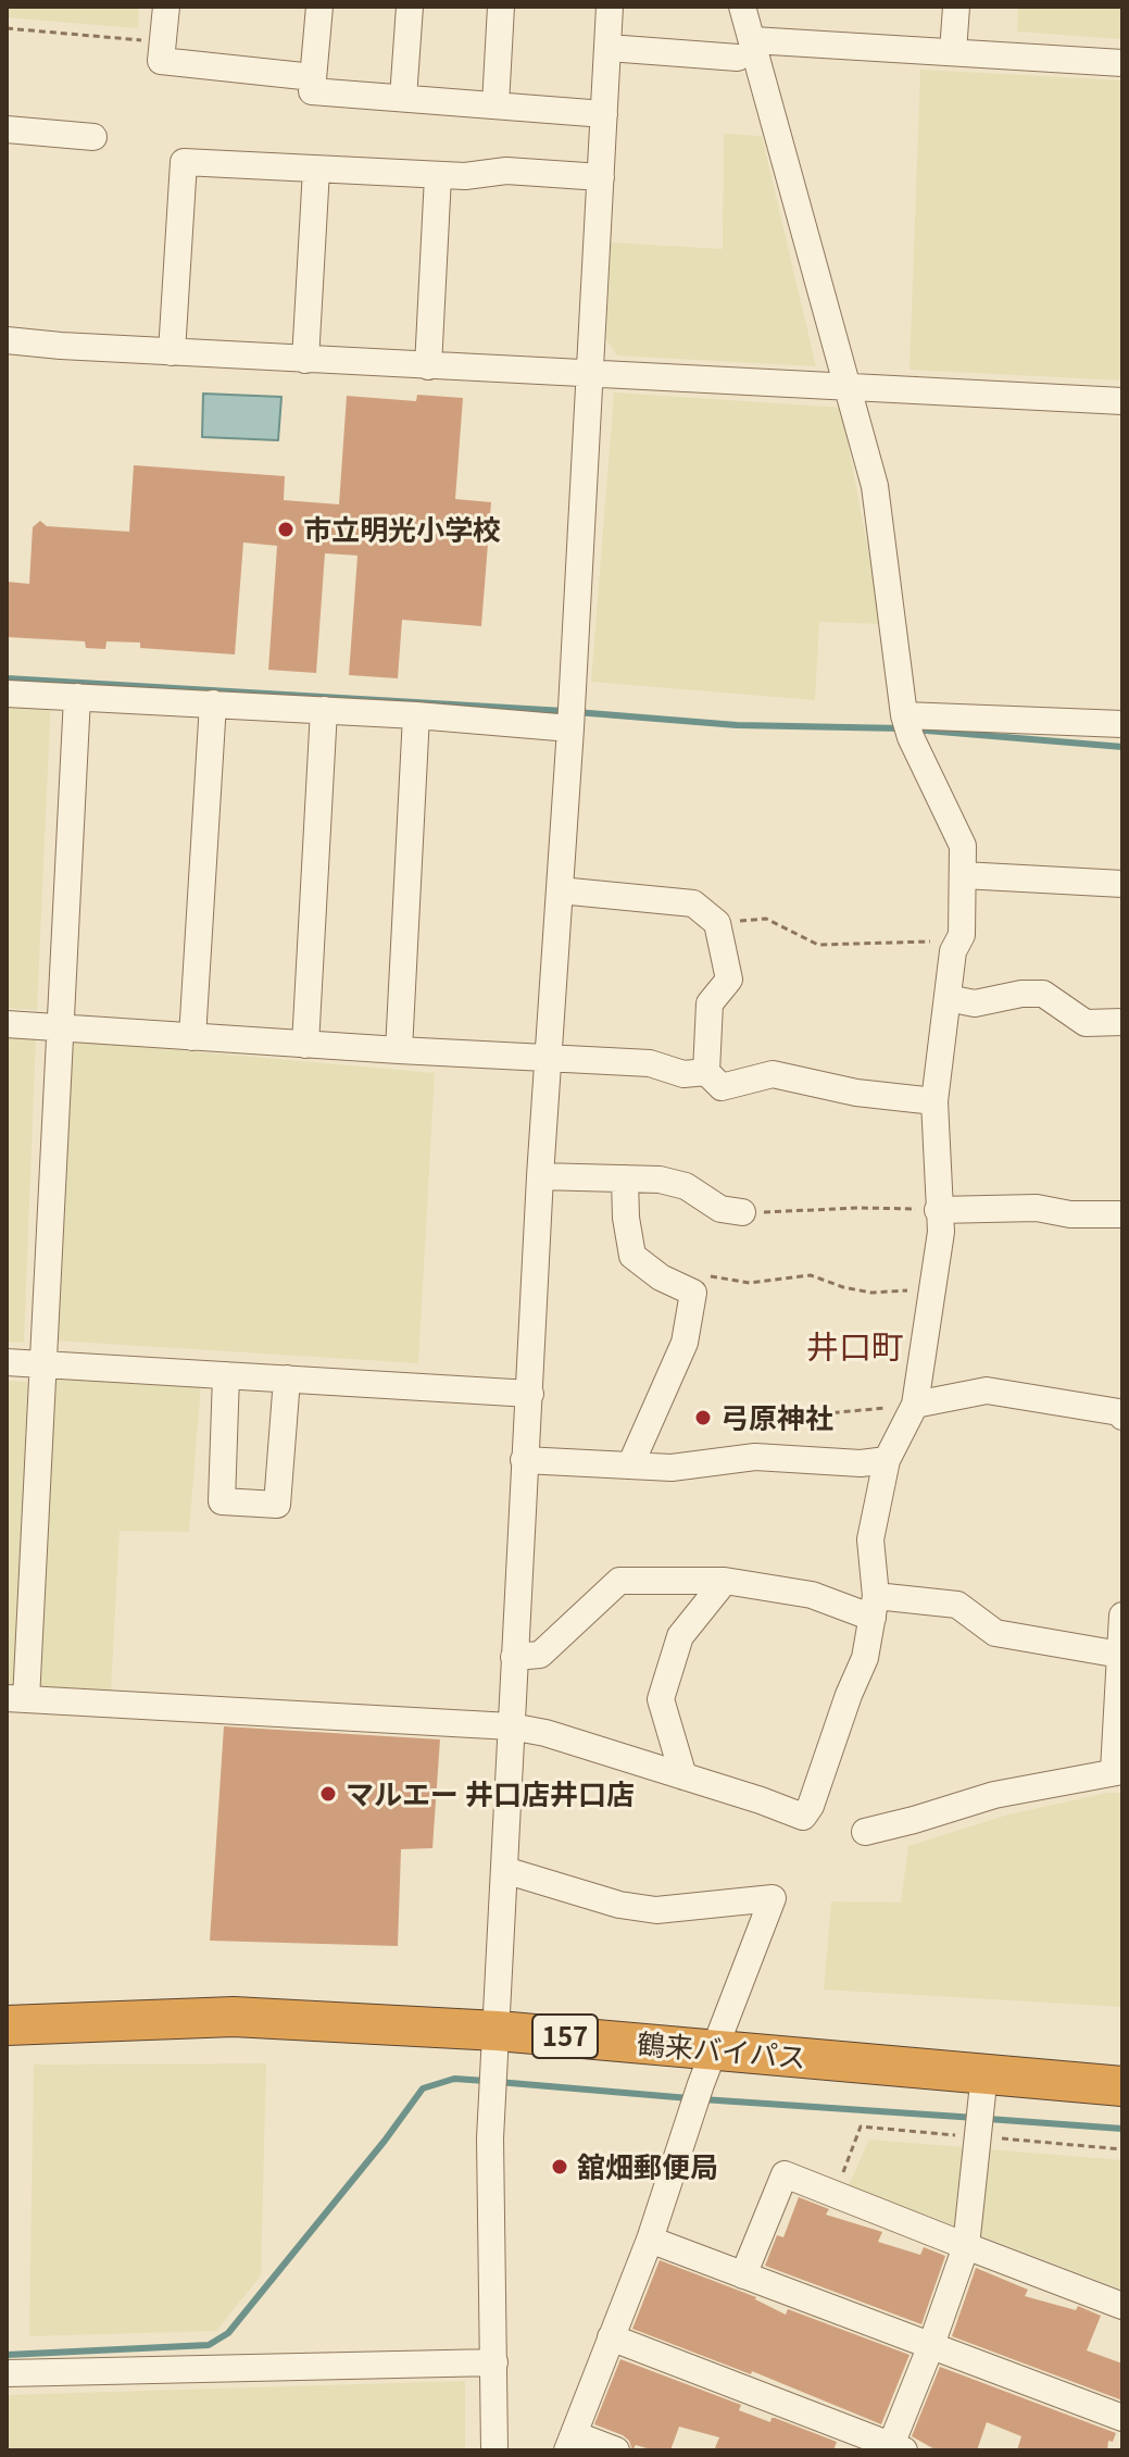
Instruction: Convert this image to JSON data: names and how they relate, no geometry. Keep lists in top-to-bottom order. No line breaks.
{"streets":{"highway":["157","鶴来バイパス"]},"districts":["井口町"],"places":["市立明光小学校","弓原神社","マルエー 井口店井口店","舘畑郵便局"]}
